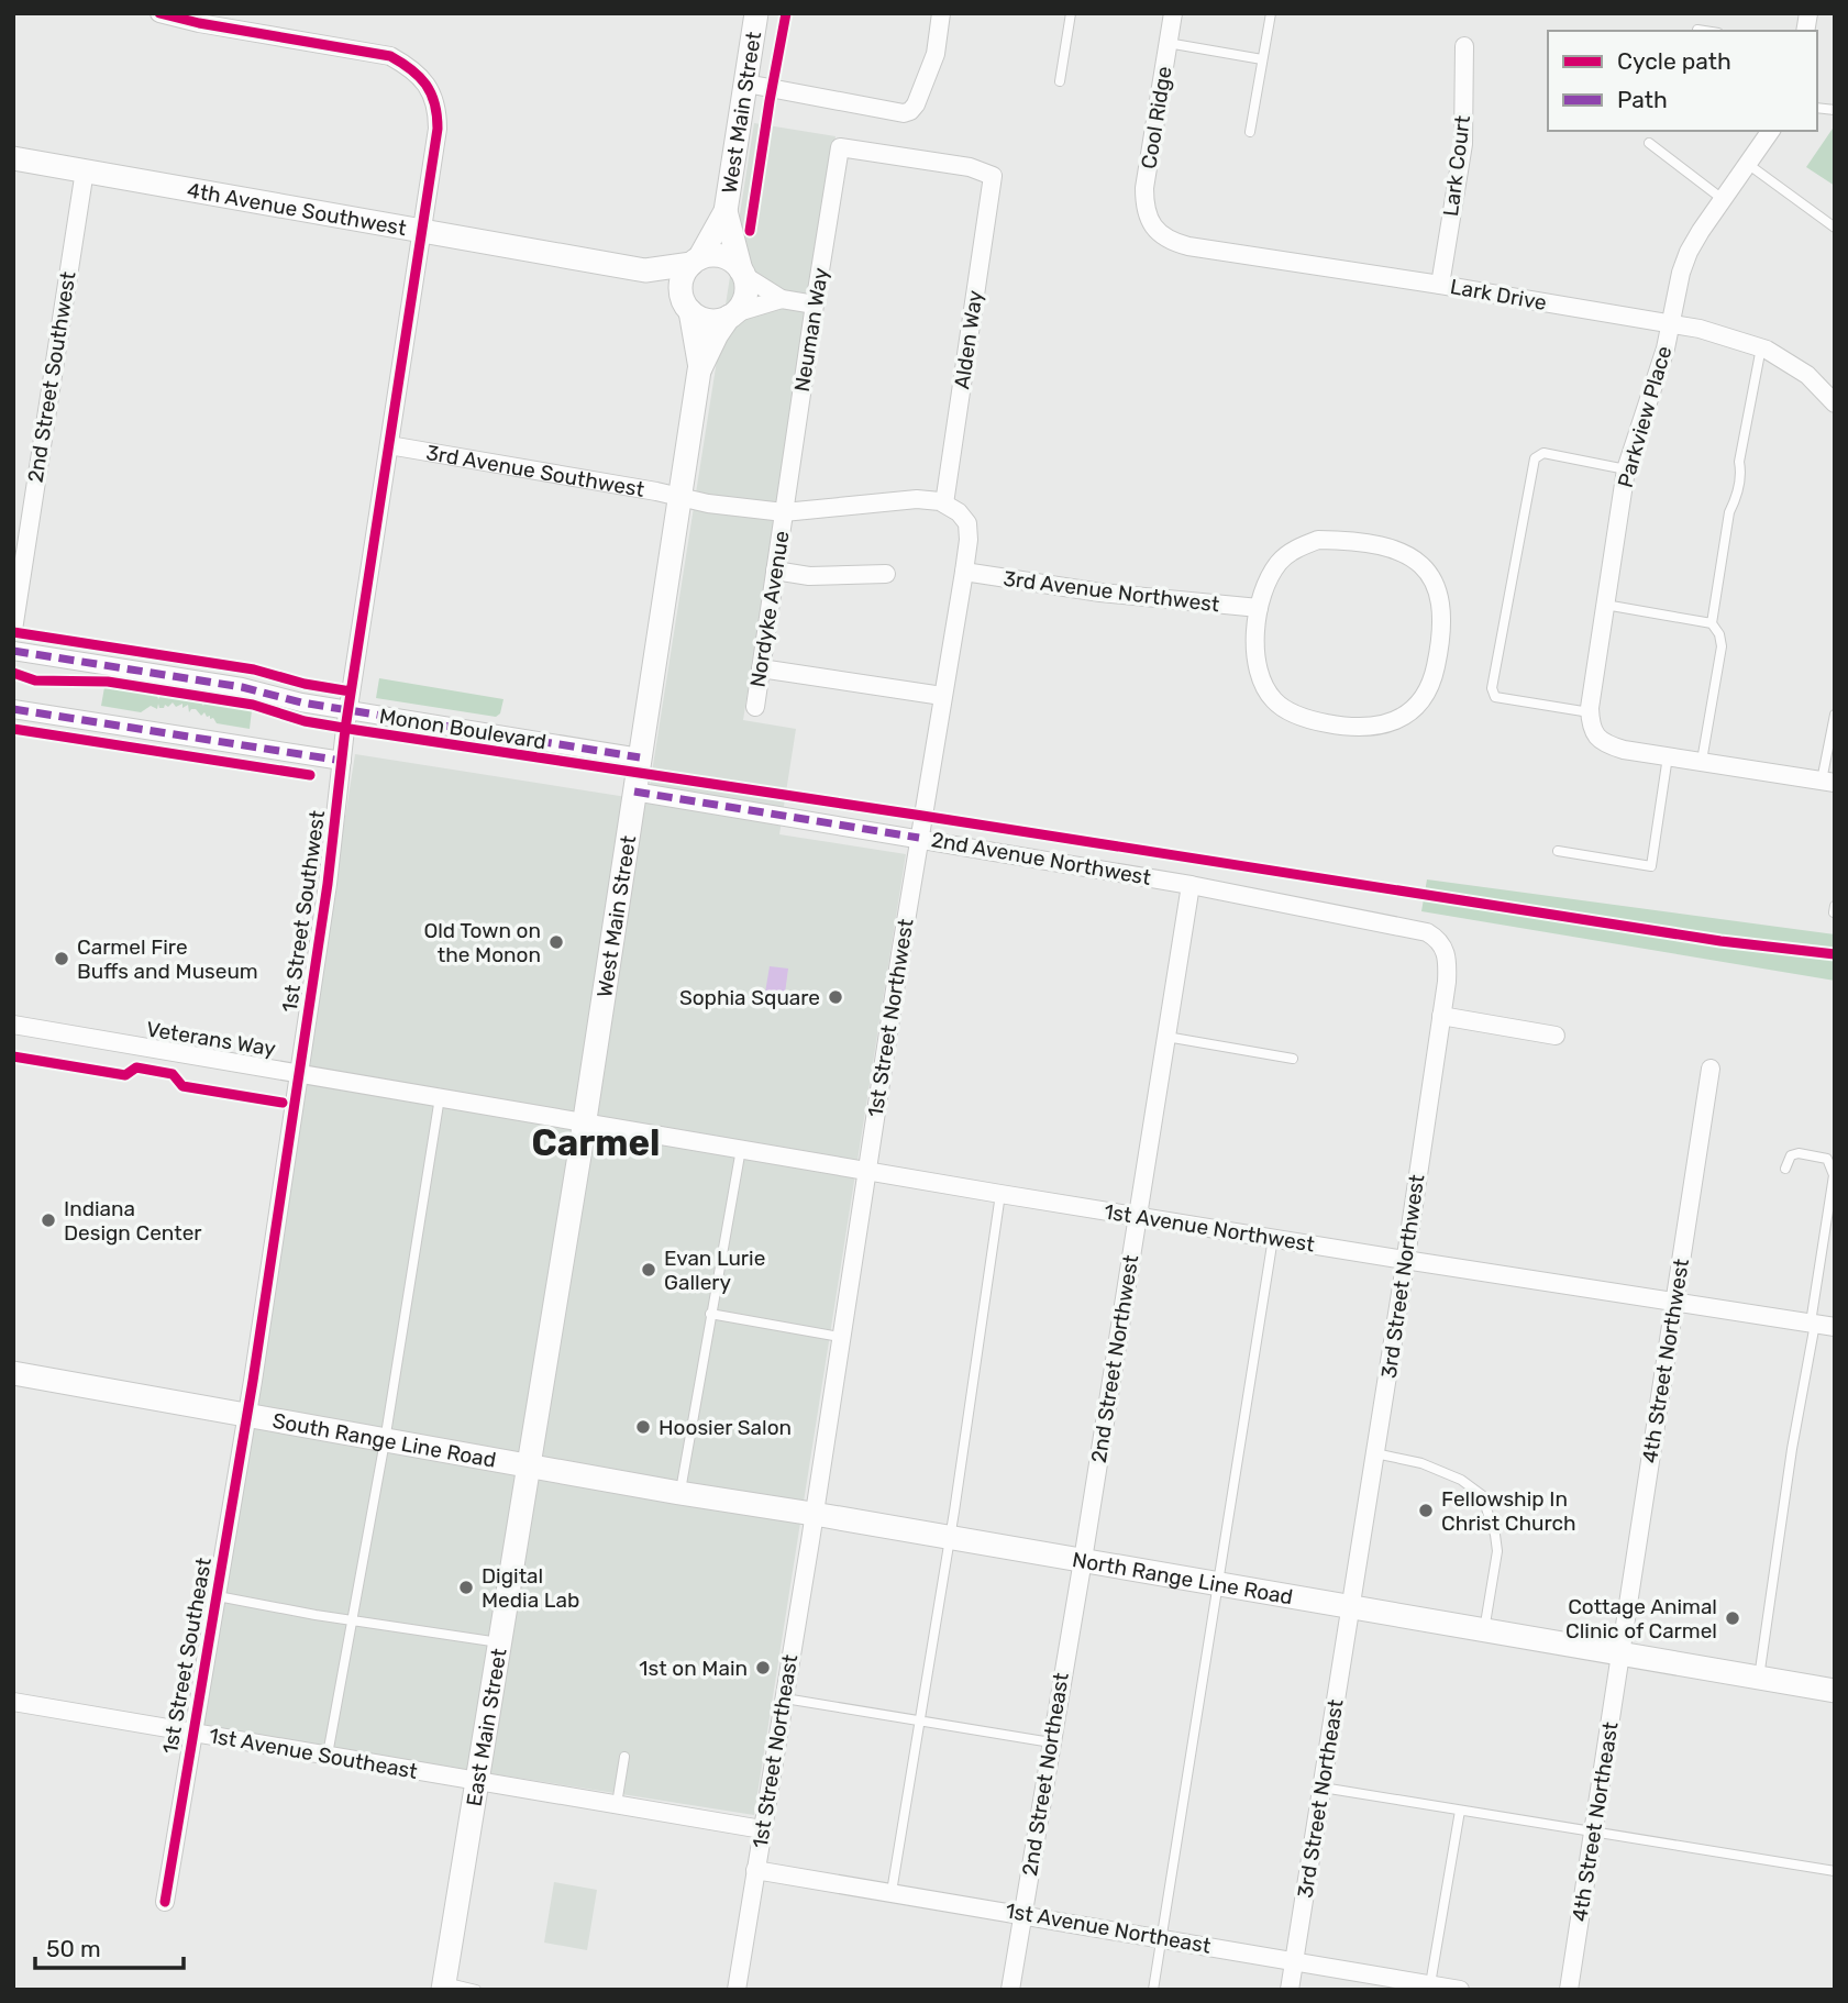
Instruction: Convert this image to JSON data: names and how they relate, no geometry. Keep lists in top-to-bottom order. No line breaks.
{"streets":{"main road":["West Main Street","4th Avenue Southwest","South Range Line Road","North Range Line Road","East Main Street"],"street":["Cool Ridge","Lark Court","Lark Drive","Neuman Way","Alden Way","2nd Street Southwest","Parkview Place","3rd Avenue Southwest","3rd Avenue Northwest","Nordyke Avenue","Monon Boulevard","2nd Avenue Northwest","1st Street Southwest","1st Street Northwest","Veterans Way","1st Avenue Northwest","3rd Street Northwest","2nd Street Northwest","4th Street Northwest","1st Street Southeast","1st Street Northeast","1st Avenue Southeast","2nd Street Northeast","3rd Street Northeast","4th Street Northeast","1st Avenue Northeast"]},"crossings":[["West Main Street","4th Avenue Southwest"],["West Main Street","3rd Avenue Southwest"],["West Main Street","Monon Boulevard"],["West Main Street","2nd Avenue Northwest"],["West Main Street","Veterans Way"],["West Main Street","1st Avenue Northwest"],["West Main Street","South Range Line Road"],["West Main Street","North Range Line Road"],["West Main Street","East Main Street"],["Cool Ridge","Lark Drive"],["Lark Court","Lark Drive"],["4th Avenue Southwest","2nd Street Southwest"],["4th Avenue Southwest","1st Street Southwest"],["Lark Drive","Parkview Place"],["Neuman Way","Alden Way"],["Neuman Way","Nordyke Avenue"],["Alden Way","1st Street Northwest"],["3rd Avenue Southwest","1st Street Southwest"],["3rd Avenue Northwest","1st Street Northwest"],["Monon Boulevard","1st Street Southwest"],["2nd Avenue Northwest","1st Street Northwest"],["2nd Avenue Northwest","3rd Street Northwest"],["2nd Avenue Northwest","2nd Street Northwest"],["1st Street Southwest","Veterans Way"],["1st Street Southwest","South Range Line Road"],["1st Street Southwest","1st Street Southeast"],["1st Street Northwest","1st Avenue Northwest"],["1st Street Northwest","North Range Line Road"],["1st Street Northwest","1st Street Northeast"],["Veterans Way","1st Avenue Northwest"],["1st Avenue Northwest","3rd Street Northwest"],["1st Avenue Northwest","2nd Street Northwest"],["1st Avenue Northwest","4th Street Northwest"],["3rd Street Northwest","North Range Line Road"],["3rd Street Northwest","3rd Street Northeast"],["2nd Street Northwest","North Range Line Road"],["2nd Street Northwest","2nd Street Northeast"],["4th Street Northwest","North Range Line Road"],["4th Street Northwest","4th Street Northeast"],["South Range Line Road","North Range Line Road"],["South Range Line Road","1st Street Southeast"],["South Range Line Road","East Main Street"],["North Range Line Road","East Main Street"],["North Range Line Road","1st Street Northeast"],["North Range Line Road","2nd Street Northeast"],["North Range Line Road","3rd Street Northeast"],["North Range Line Road","4th Street Northeast"],["1st Street Southeast","1st Avenue Southeast"],["East Main Street","1st Avenue Southeast"],["1st Street Northeast","1st Avenue Northeast"],["2nd Street Northeast","1st Avenue Northeast"],["3rd Street Northeast","1st Avenue Northeast"]],"districts":["Carmel"],"places":["Old Town on the Monon","Carmel Fire Buffs and Museum","Sophia Square","Indiana Design Center","Evan Lurie Gallery","Hoosier Salon","Fellowship In Christ Church","Digital Media Lab","Cottage Animal Clinic of Carmel","1st on Main"],"legend":["Cycle path","Path"],"scale_bar":"50 m"}
